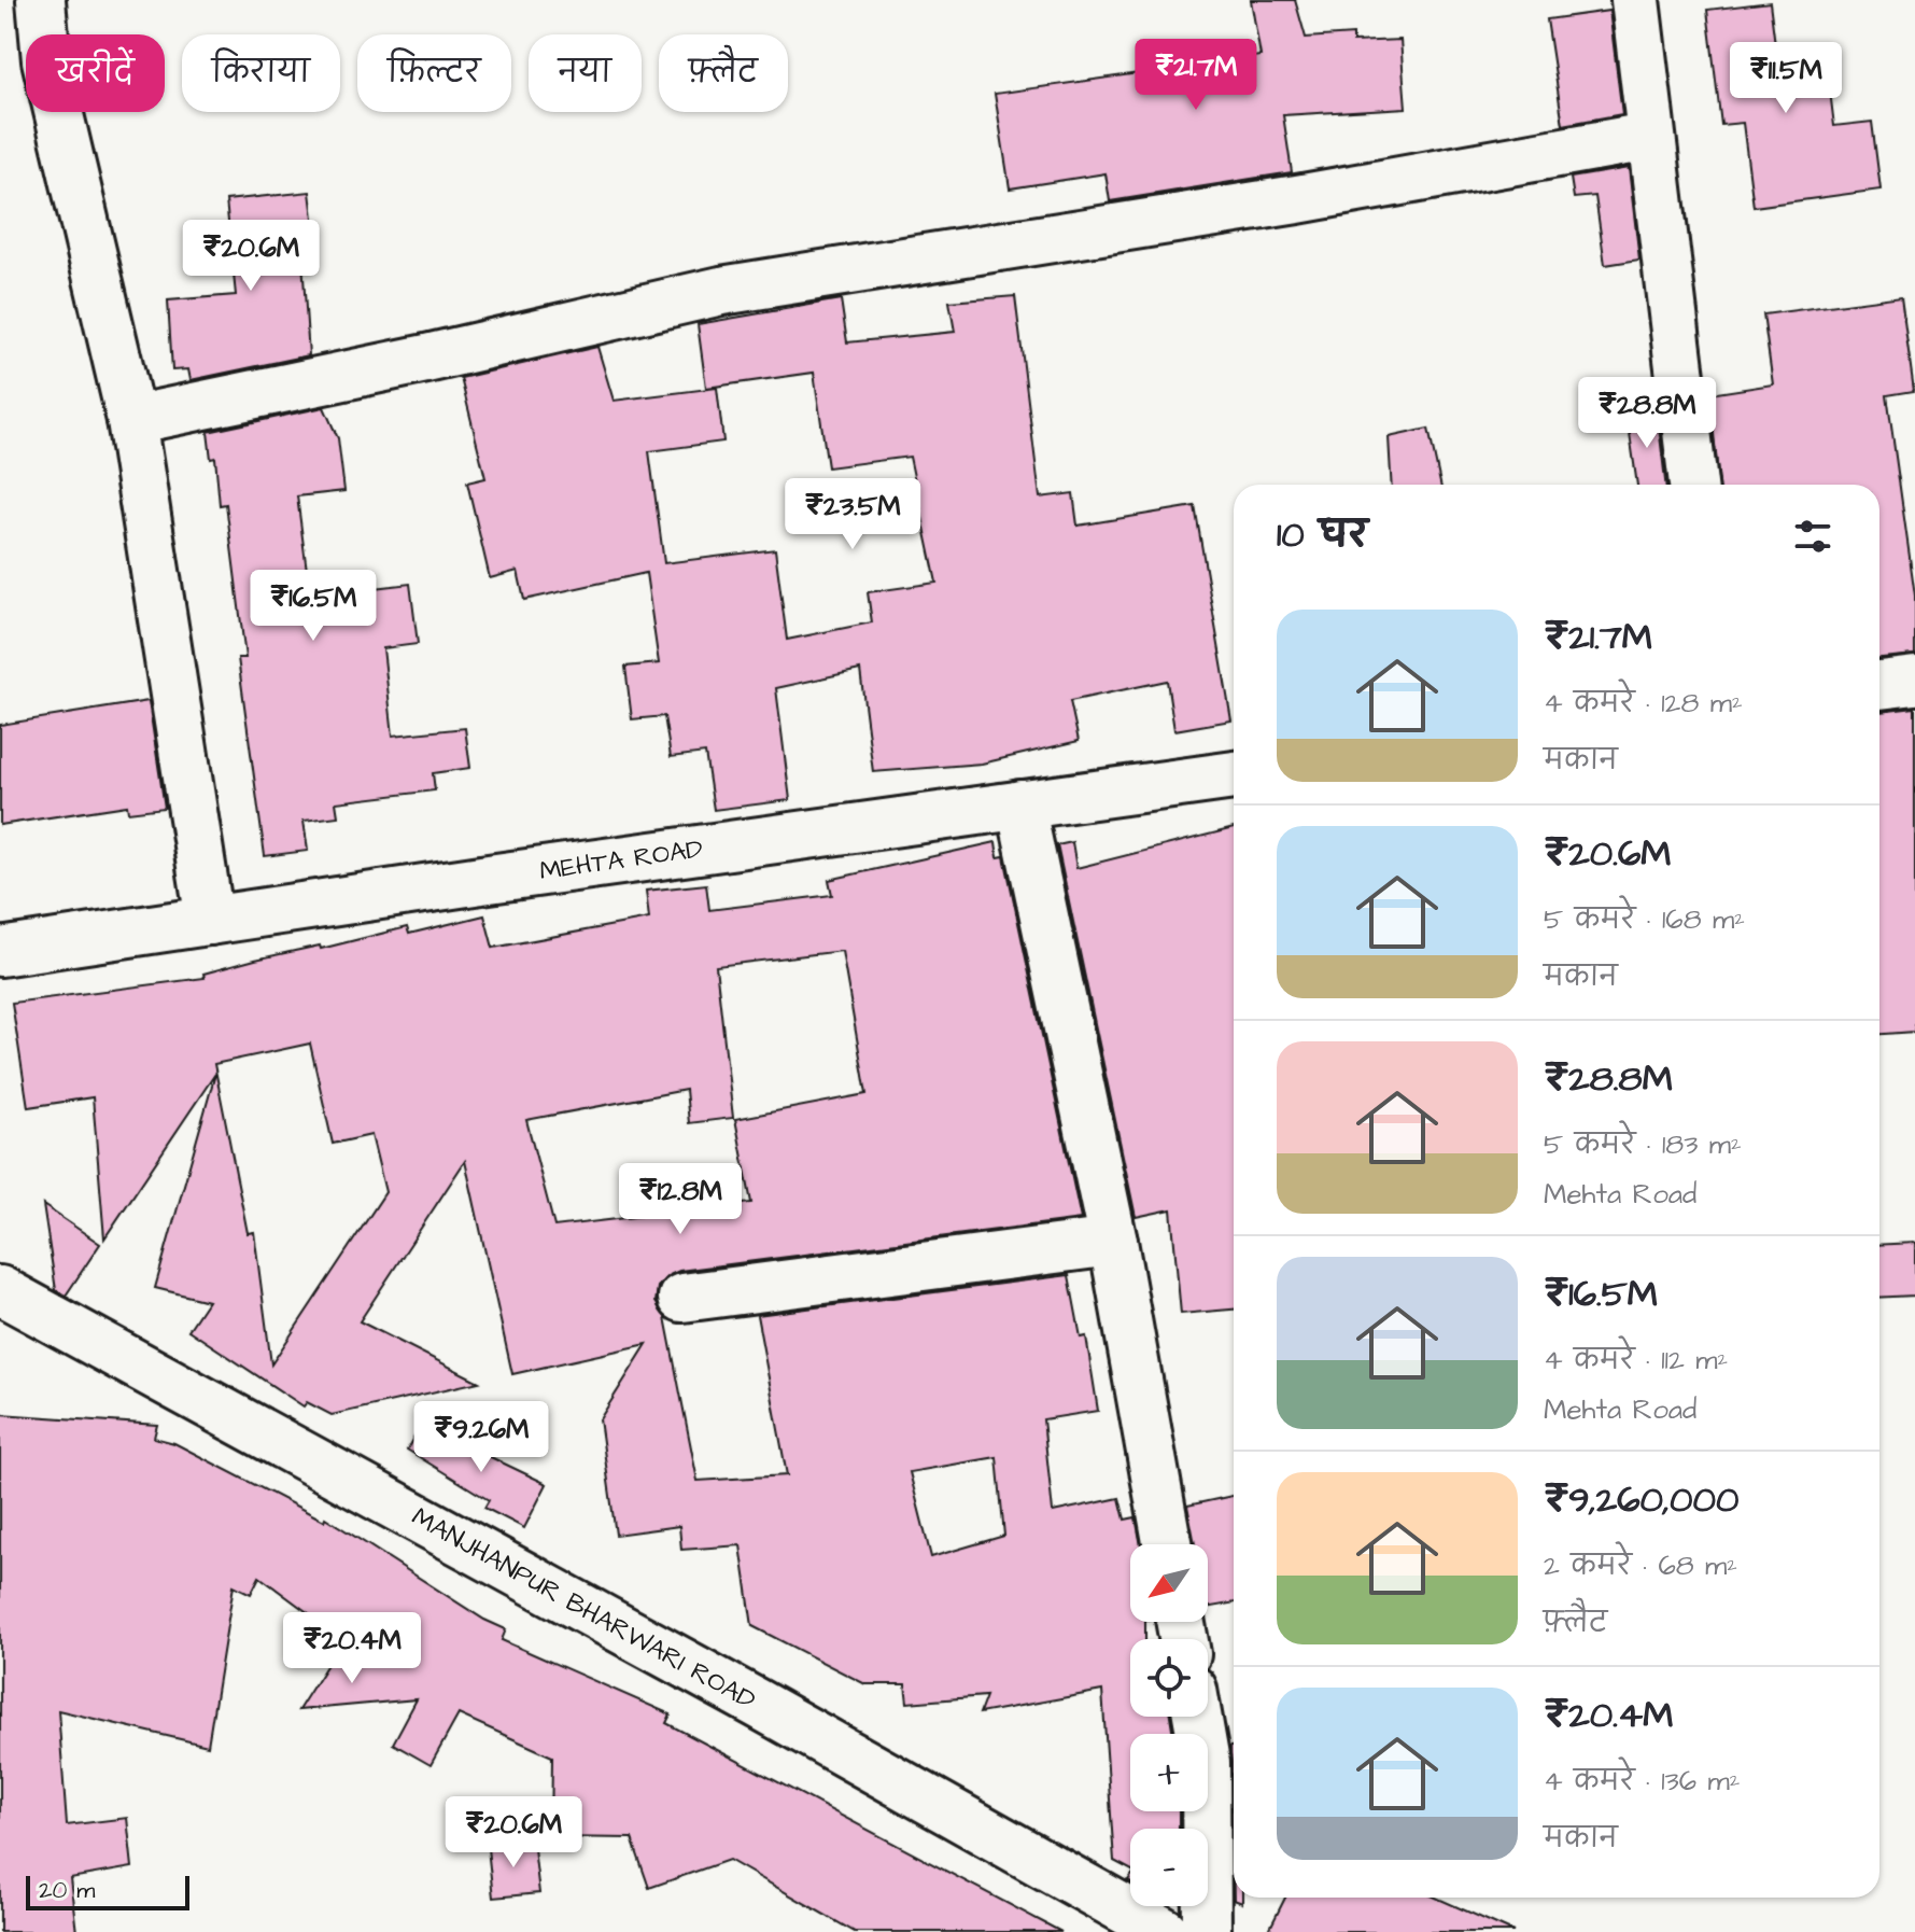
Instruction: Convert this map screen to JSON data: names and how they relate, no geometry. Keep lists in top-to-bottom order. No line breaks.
{"streets":{"street":["MEHTA ROAD","MANJHANPUR BHARWARI ROAD"]},"scale_bar":"20 m","north":"bottom left","page":{"chip":["खरीदें","किराया","फ़िल्टर","नया","फ़्लैट"],"price":["₹21.7M","₹11.5M","₹20.6M","₹28.8M","₹23.5M","₹16.5M","₹12.8M","₹9.26M","₹20.4M","₹20.6M"],"heading":"10 घर","list":[{"name":"₹21.7M","note":"4 कमरे · 128 m² · मकान"},{"name":"₹20.6M","note":"5 कमरे · 168 m² · मकान"},{"name":"₹28.8M","note":"5 कमरे · 183 m² · Mehta Road"},{"name":"₹16.5M","note":"4 कमरे · 112 m² · Mehta Road"},{"name":"₹9,260,000","note":"2 कमरे · 68 m² · फ़्लैट"},{"name":"₹20.4M","note":"4 कमरे · 136 m² · मकान"}],"map_buttons":["+","−"],"scale":"20 m"}}
